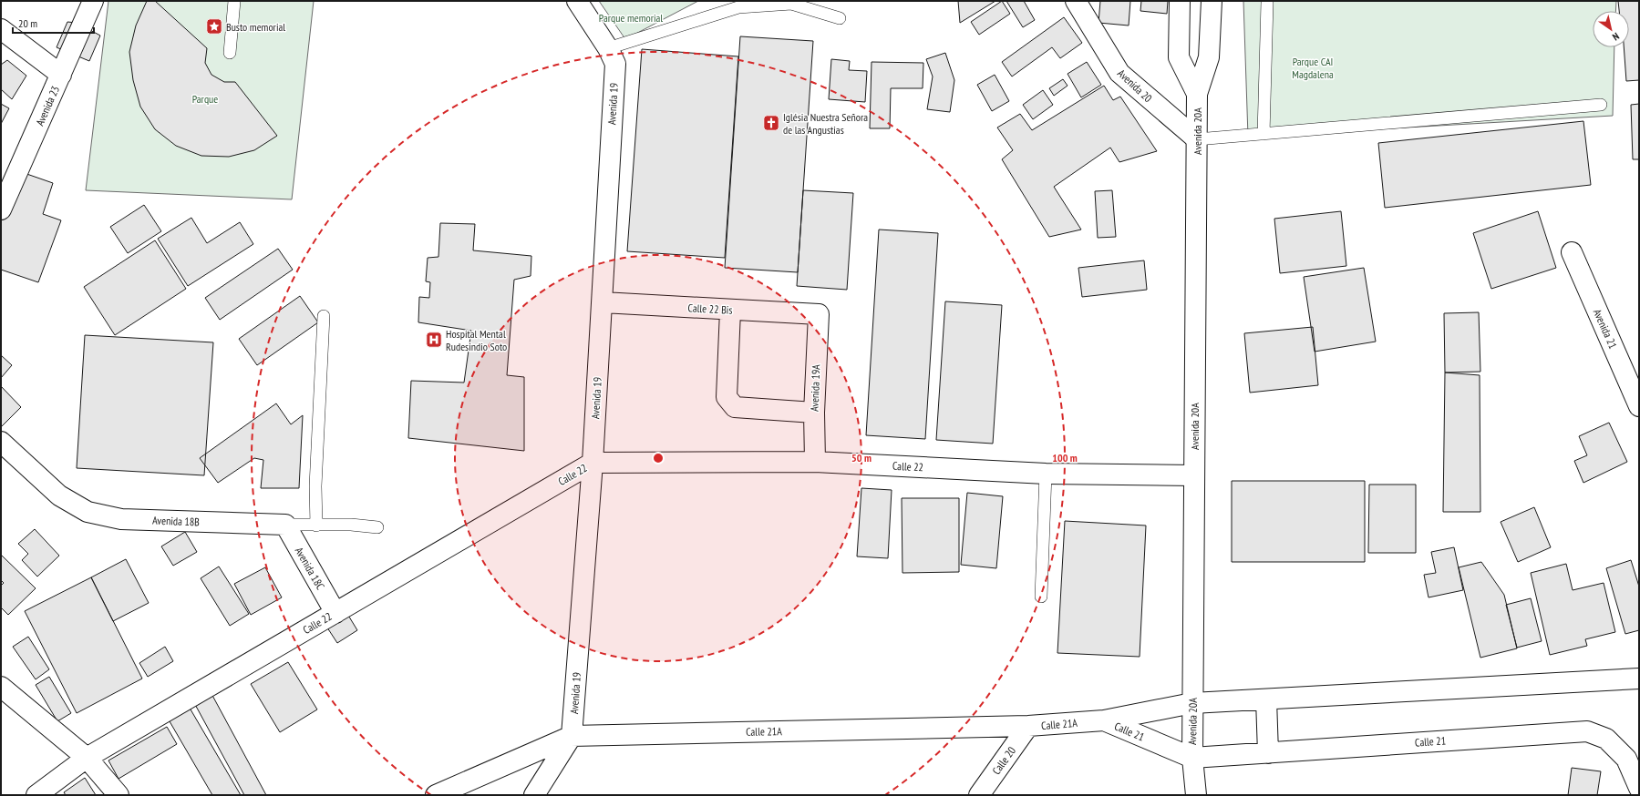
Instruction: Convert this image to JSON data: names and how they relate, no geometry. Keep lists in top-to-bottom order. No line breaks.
{"streets":{"street":["Avenida 20","Avenida 19","Avenida 23","Avenida 20A","Calle 22 Bis","Avenida 21","Avenida 19A","Calle 22","Avenida 18B","Avenida 18C","Calle 21A","Calle 21","Calle 20"]},"crossings":[["Avenida 20","Avenida 20A"],["Avenida 19","Calle 22 Bis"],["Avenida 19","Calle 22"],["Avenida 19","Calle 21A"],["Avenida 20A","Calle 22"],["Avenida 20A","Calle 21"],["Calle 22 Bis","Avenida 19A"],["Avenida 19A","Calle 22"],["Calle 22","Avenida 18C"],["Avenida 18B","Avenida 18C"],["Calle 21A","Calle 21"],["Calle 21A","Calle 20"]],"parks":["Parque memorial","Parque CAI Magdalena","Parque"],"places":{"place":["Busto memorial"],"church":["Iglésia Nuestra Señora de las Angustias"],"hospital":["Hospital Mental Rudesindio Soto"]},"scale_bar":"20 m","north":"bottom right","rings":["50 m","100 m"]}
